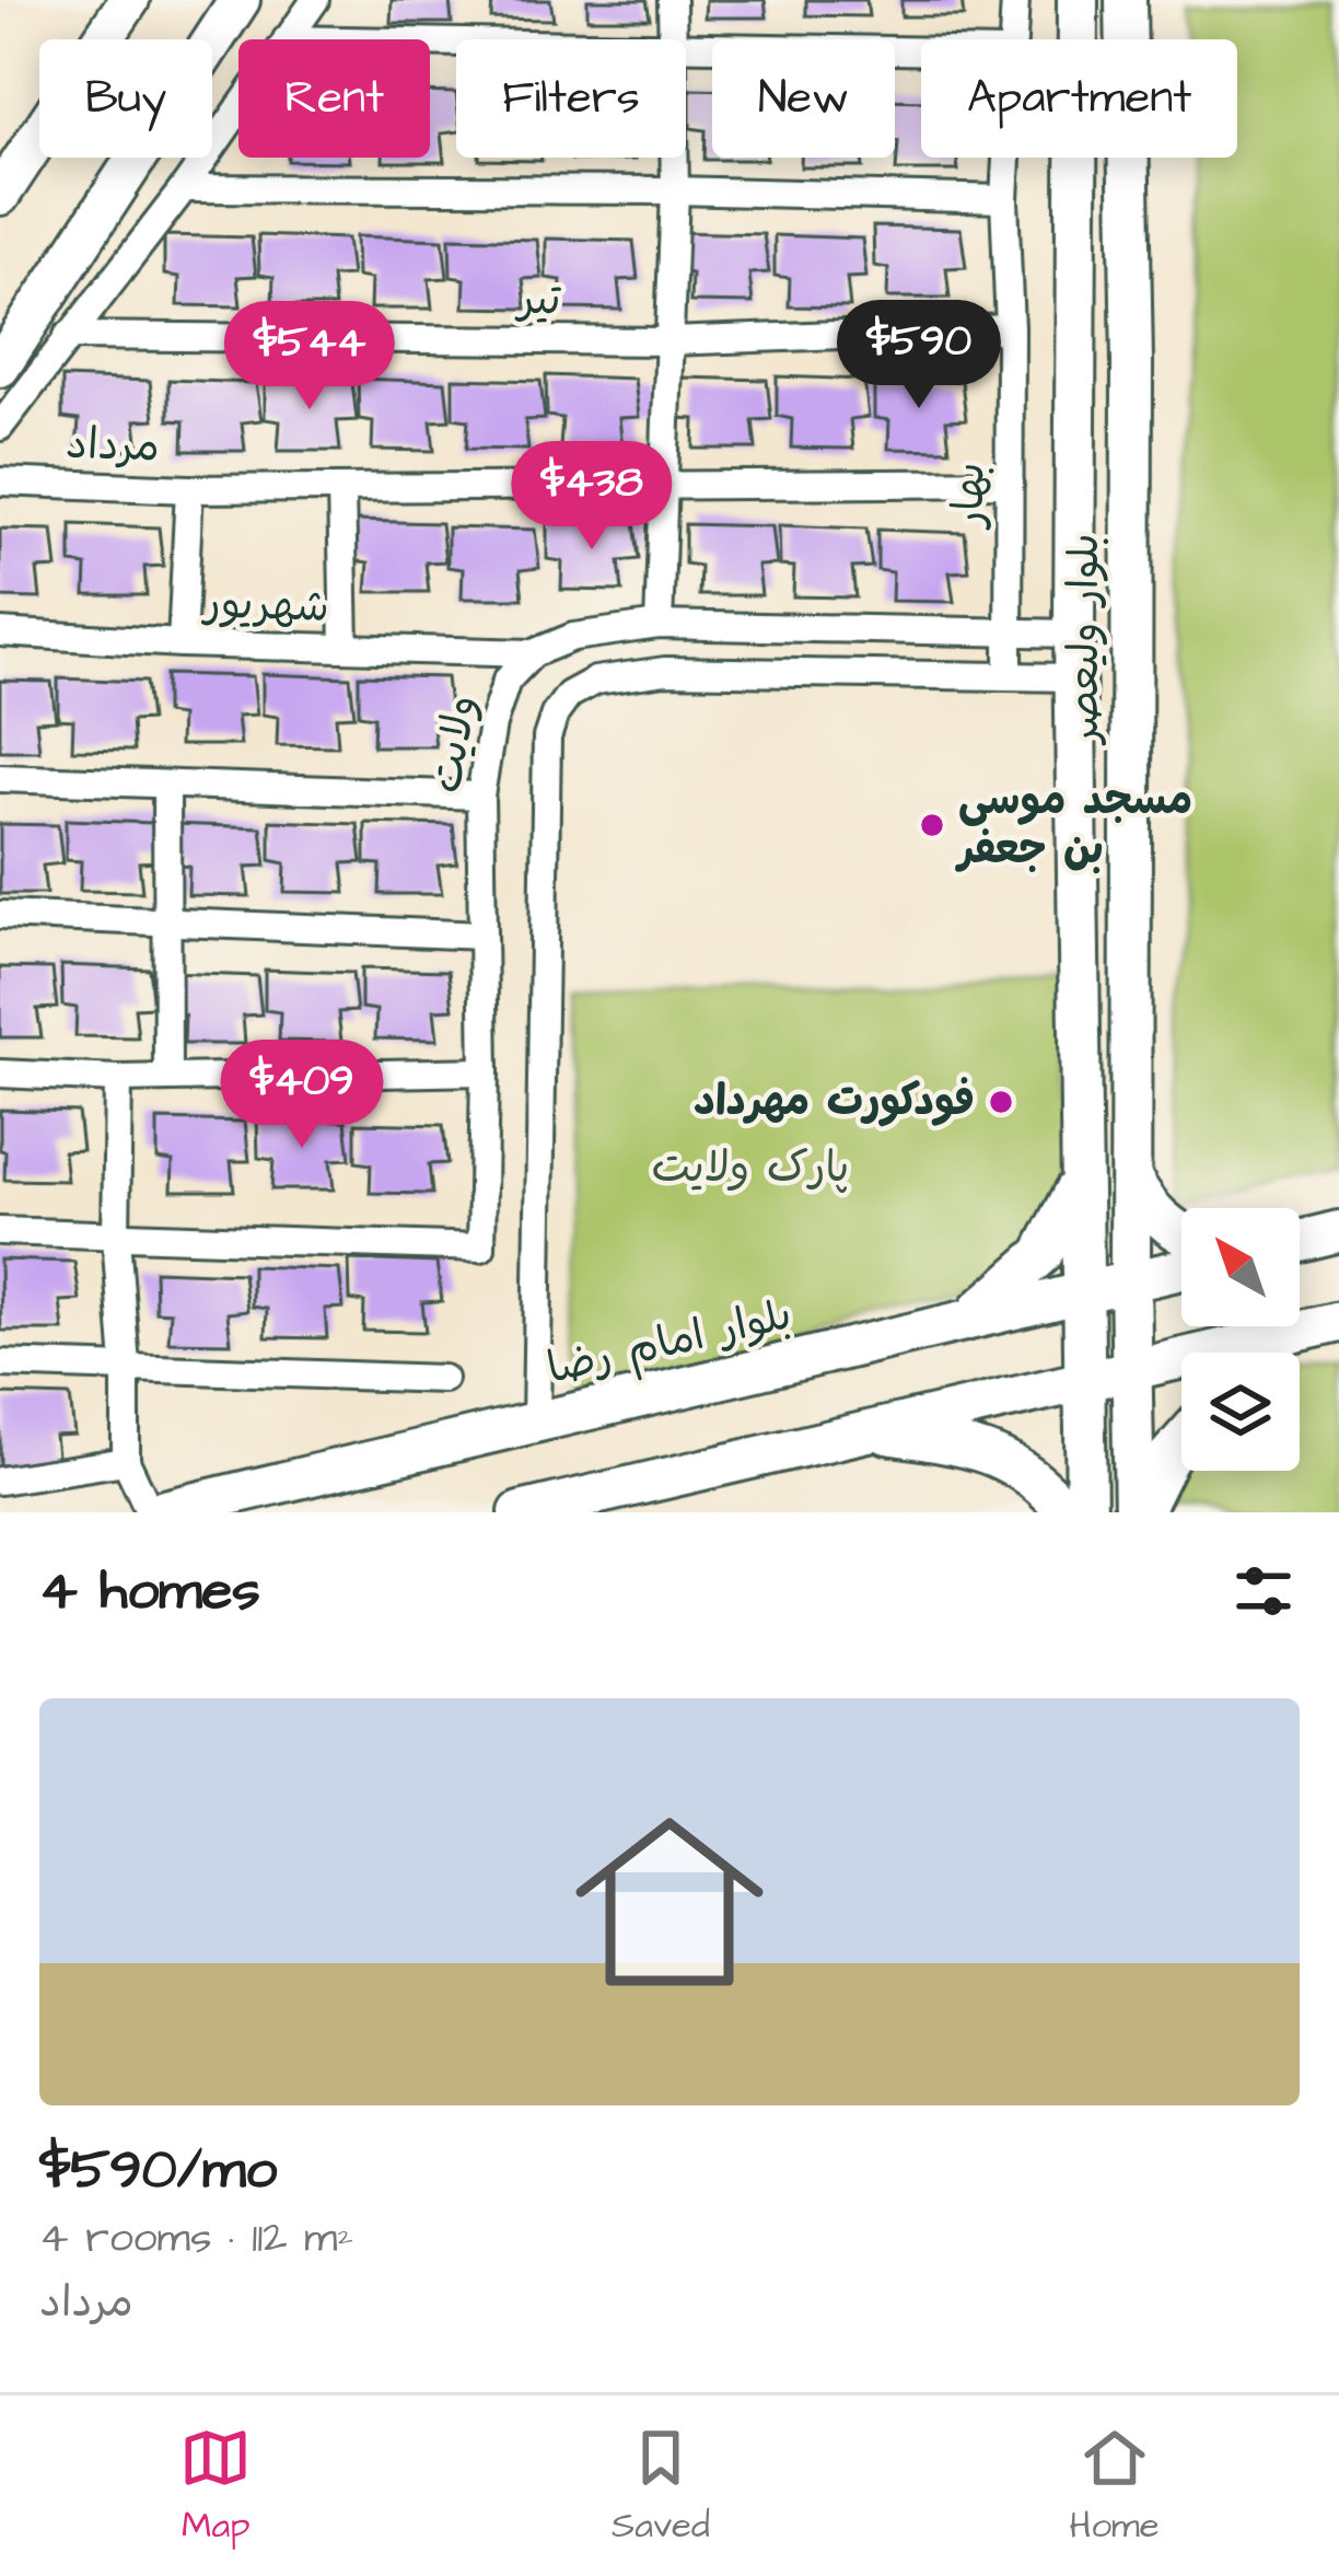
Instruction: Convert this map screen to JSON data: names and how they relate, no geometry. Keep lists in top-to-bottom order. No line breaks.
{"streets":{"main road":["بلوار ولیعصر","بلوار امام رضا"],"street":["تیر","مرداد","بهار","شهریور","ولایت"]},"crossings":[["تیر","بهار"],["مرداد","بهار"],["شهریور","ولایت"],["بلوار ولیعصر","بلوار امام رضا"]],"parks":["پارک ولایت"],"places":["مسجد موسی بن جعفر","فودکورت مهرداد"],"north":"top left","page":{"chip":["Buy","Rent","Filters","New","Apartment"],"price":["$590","$544","$438","$409"],"heading":"4 homes","list":[{"name":"$590/mo","note":"4 rooms · 112 m² · مرداد"}],"tabs":["Map","Saved","Home"]}}
